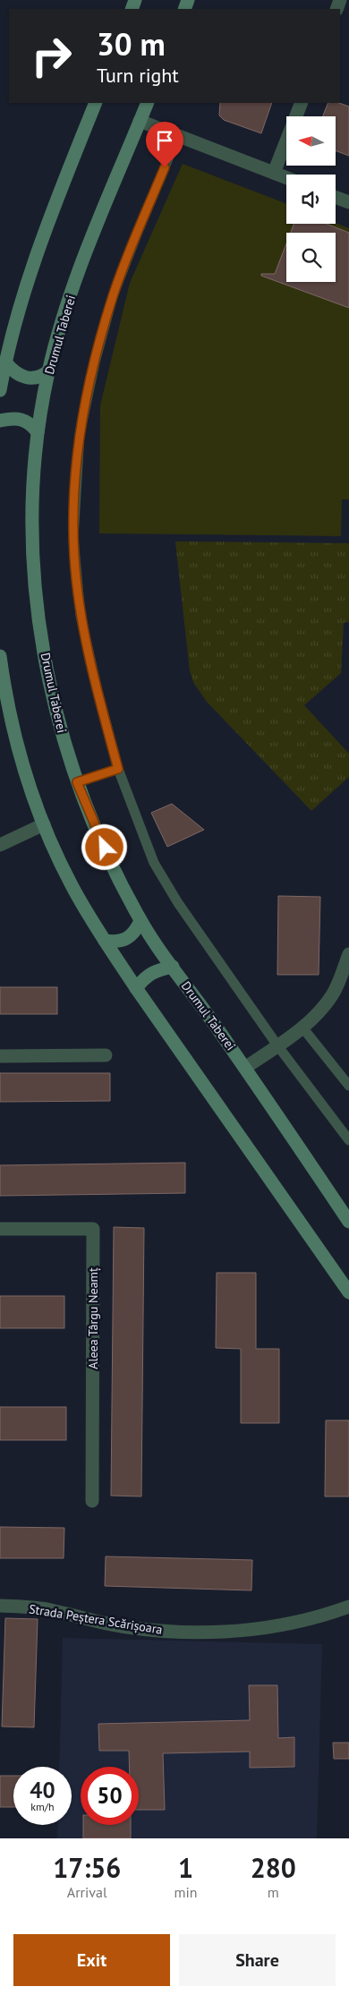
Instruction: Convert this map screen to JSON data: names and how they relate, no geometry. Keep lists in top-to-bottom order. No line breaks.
{"streets":{"main road":["Drumul Taberei"],"street":["Aleea Târgu Neamț","Strada Peștera Scărișoara"]},"north":"left","page":{"turn":["30 m","Turn right"],"speed":"40 km/h","limit":"50","eta":["17:56","Arrival","1","min","280","m"],"buttons":["Exit","Share"]}}
